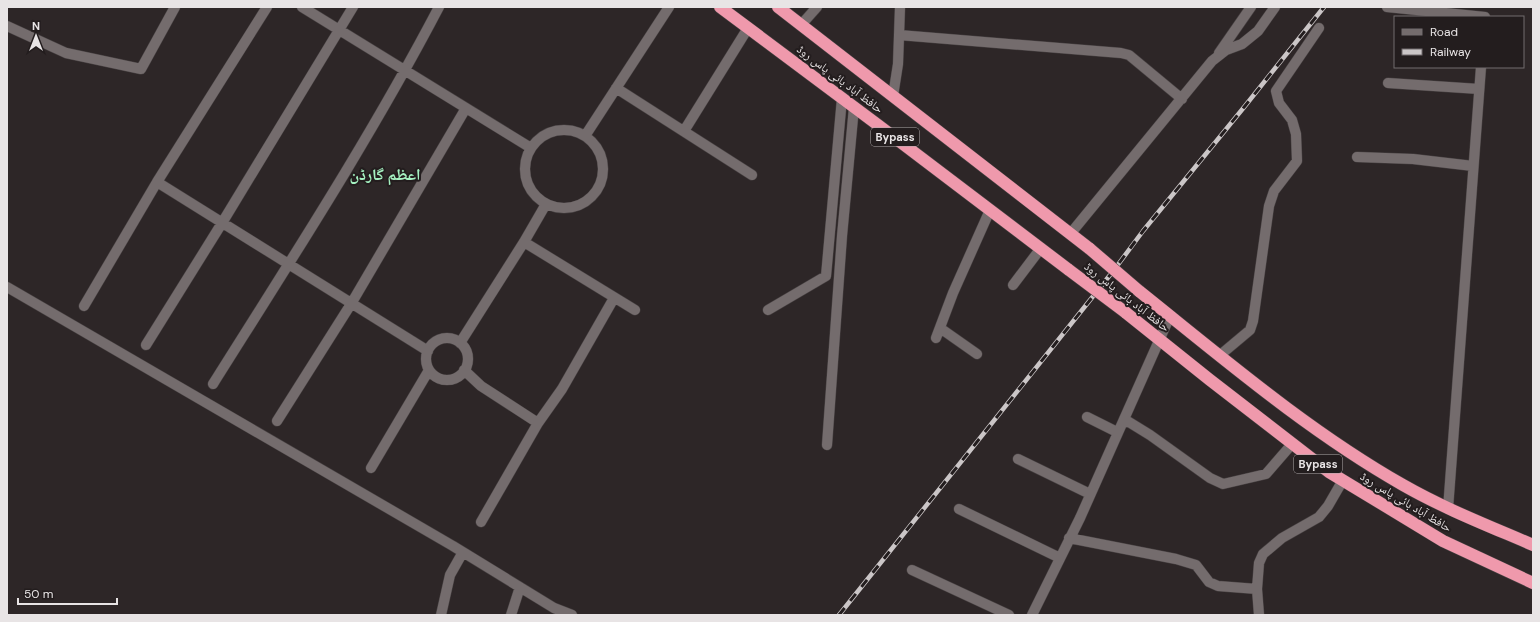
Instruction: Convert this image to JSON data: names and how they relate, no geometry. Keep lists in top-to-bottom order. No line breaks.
{"streets":{"highway":["حافظ آباد بائی پاس روڈ","Bypass"]},"districts":["اعظم گارڈن"],"legend":["Road","Railway"],"scale_bar":"50 m","north":"top"}
